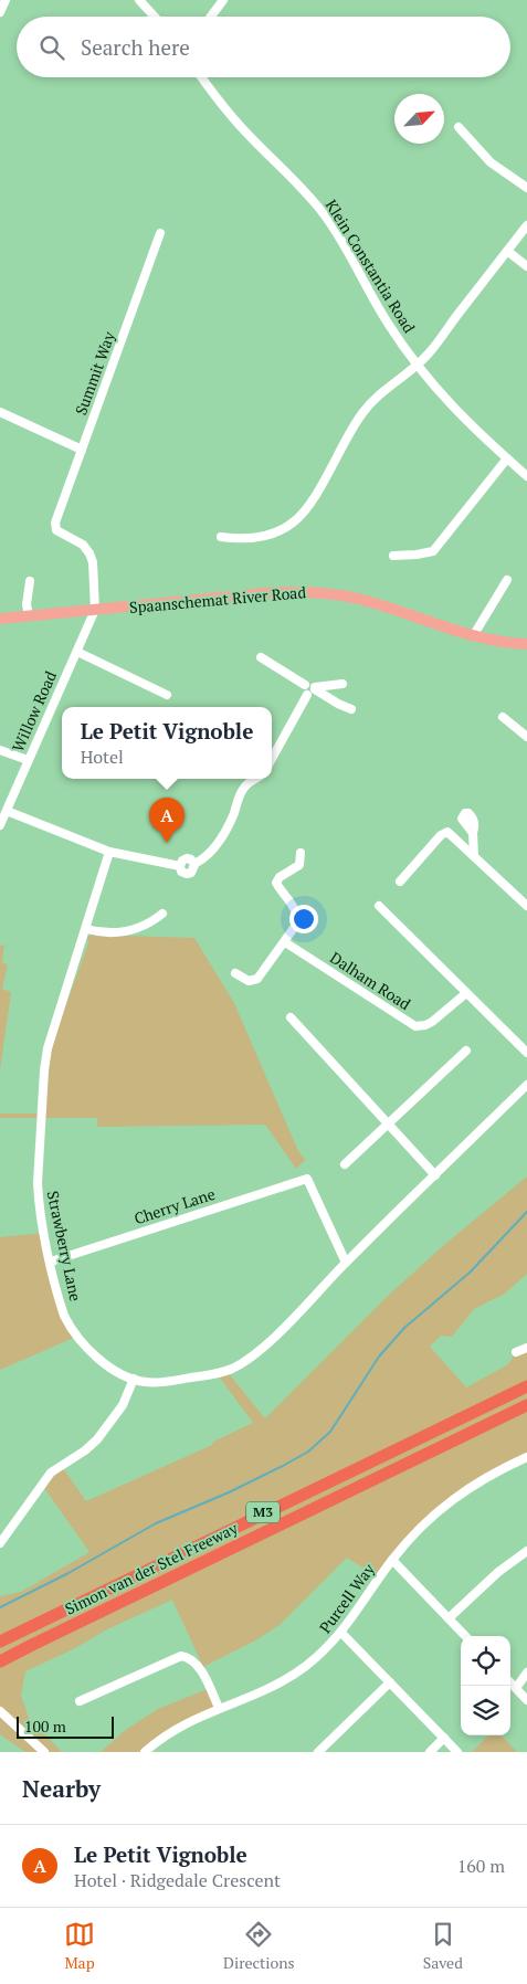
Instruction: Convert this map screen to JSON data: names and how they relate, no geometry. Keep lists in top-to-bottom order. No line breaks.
{"streets":{"highway":["M3","Simon van der Stel Freeway"],"main road":["Spaanschemat River Road"],"street":["Klein Constantia Road","Summit Way","Willow Road","Dalham Road","Cherry Lane","Strawberry Lane","Purcell Way"]},"crossings":[["Summit Way","Spaanschemat River Road"],["Summit Way","Willow Road"],["Spaanschemat River Road","Willow Road"],["Cherry Lane","Strawberry Lane"]],"scale_bar":"100 m","north":"top right","page":{"search":"Search here","popup":["Le Petit Vignoble","Hotel"],"pins":"A","scale":"100 m","heading":"Nearby","list":[{"mark":"A","name":"Le Petit Vignoble","note":"Hotel · Ridgedale Crescent","value":"160 m"}],"nav":["Map","Directions","Saved"]}}
